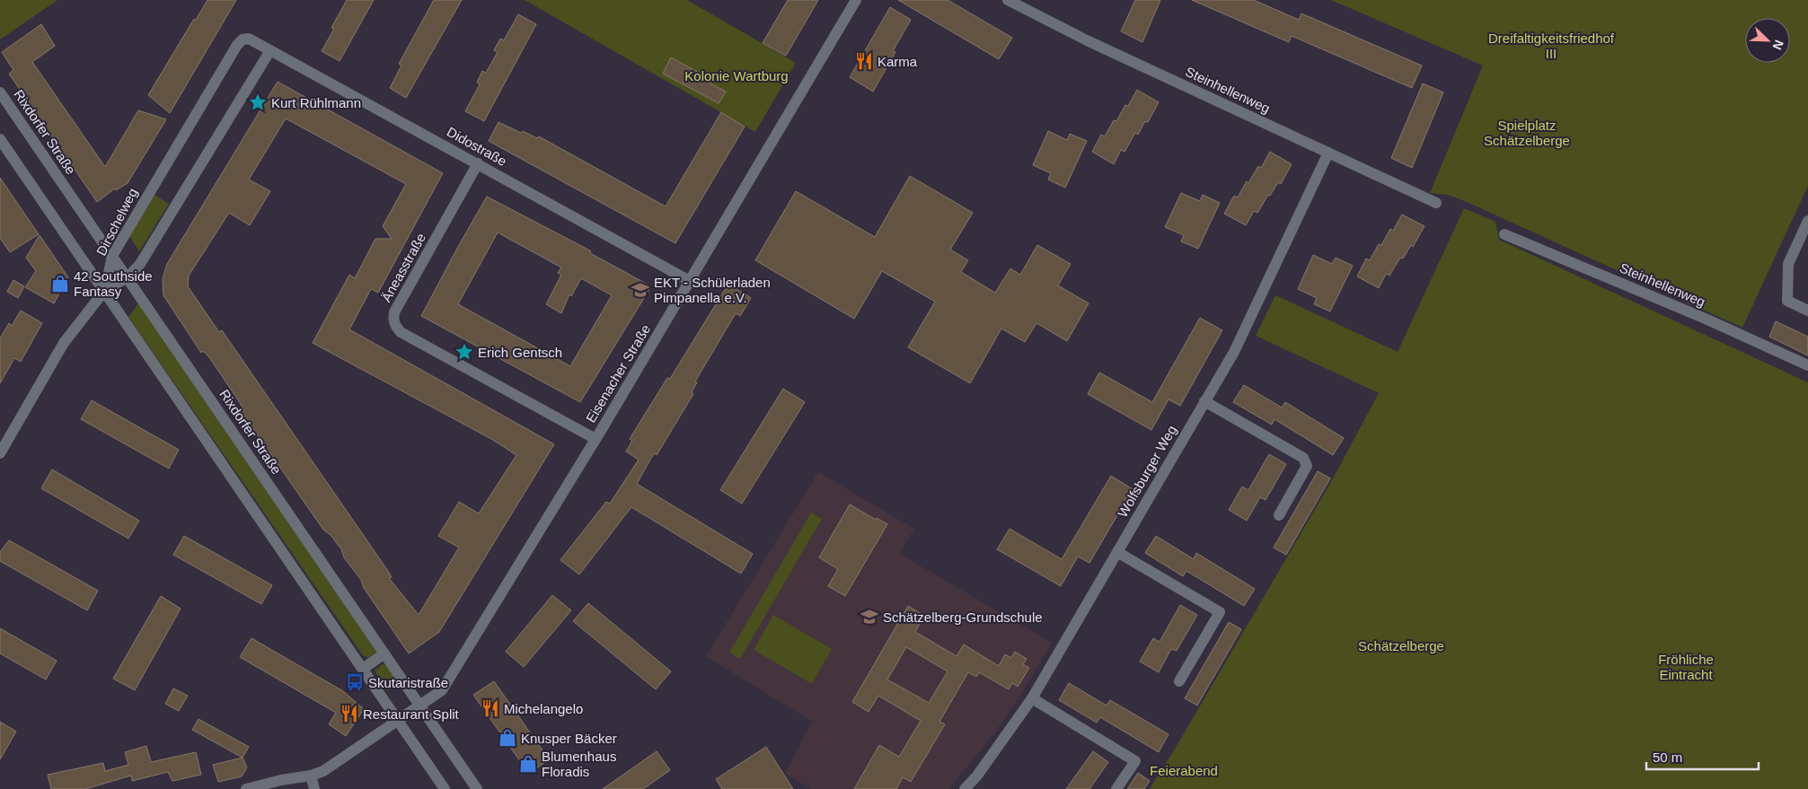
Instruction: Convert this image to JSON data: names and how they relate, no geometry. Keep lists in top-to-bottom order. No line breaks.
{"streets":{"street":["Steinhellenweg","Rixdorfer Straße","Didostraße","Dirschelweg","Äneasstraße","Eisenacher Straße","Wolfsburger Weg"]},"crossings":[["Steinhellenweg","Wolfsburger Weg"],["Rixdorfer Straße","Dirschelweg"],["Rixdorfer Straße","Eisenacher Straße"],["Didostraße","Dirschelweg"],["Didostraße","Äneasstraße"],["Didostraße","Eisenacher Straße"],["Äneasstraße","Eisenacher Straße"]],"parks":["Dreifaltigkeitsfriedhof III","Kolonie Wartburg","Spielplatz Schätzelberge","Schätzelberge","Fröhliche Eintracht","Feierabend"],"places":{"restaurant":["Karma","Michelangelo","Restaurant Split"],"place":["Kurt Rühlmann","Erich Gentsch"],"shop":["42 Southside Fantasy","Knusper Bäcker","Blumenhaus Floradis"],"school or university":["EKT - Schülerladen Pimpanella e.V.","Schätzelberg-Grundschule"],"bus stop":["Skutaristraße"]},"scale_bar":"50 m","north":"bottom right"}
